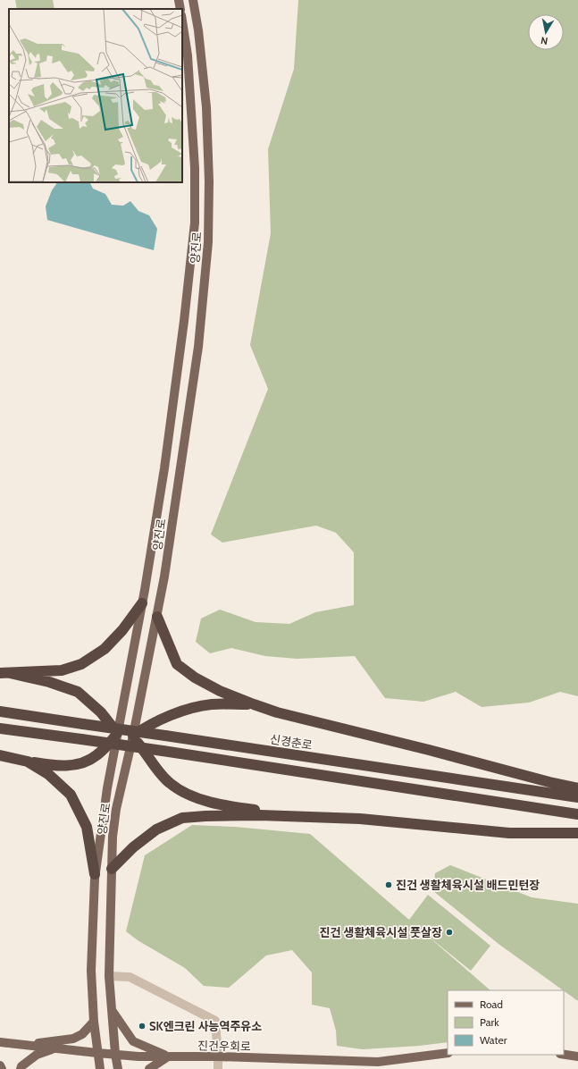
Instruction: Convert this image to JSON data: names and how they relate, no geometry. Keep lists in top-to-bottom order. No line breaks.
{"streets":{"highway":["신경춘로"],"main road":["양진로","진건우회로"]},"crossings":[["양진로","진건우회로"]],"places":["진건 생활체육시설 배드민턴장","진건 생활체육시설 풋살장","SK엔크린 사능역주유소"],"legend":["Road","Park","Water"],"north":"bottom"}
